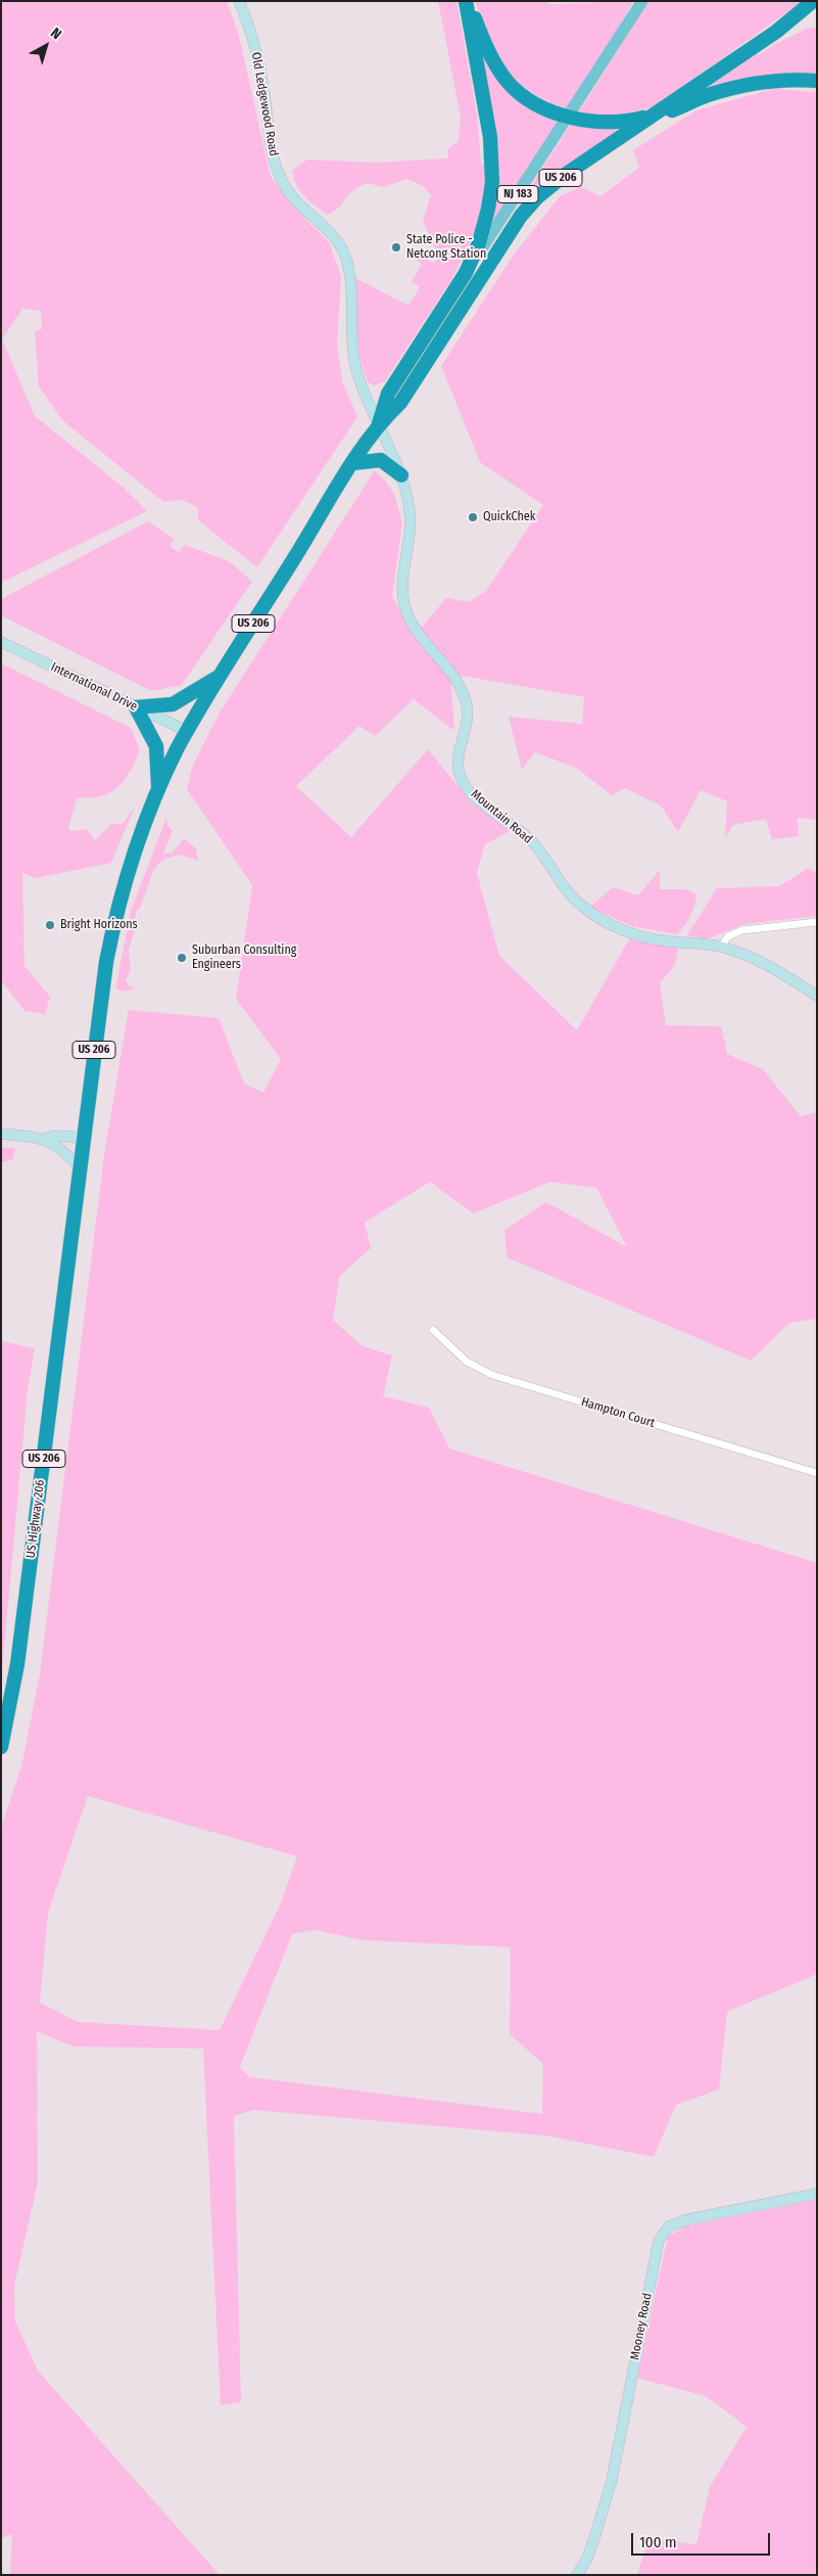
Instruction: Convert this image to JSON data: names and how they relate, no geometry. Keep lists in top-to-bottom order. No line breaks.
{"streets":{"highway":["US 206","US Highway 206"],"main road":["NJ 183"],"street":["Old Ledgewood Road","International Drive","Mountain Road","Hampton Court","Mooney Road"]},"crossings":[["Old Ledgewood Road","US 206"],["Old Ledgewood Road","Mountain Road"],["US 206","NJ 183"],["US 206","International Drive"],["US 206","Mountain Road"],["US 206","US Highway 206"]],"places":["State Police - Netcong Station","QuickChek","Bright Horizons","Suburban Consulting Engineers"],"scale_bar":"100 m","north":"top right"}
